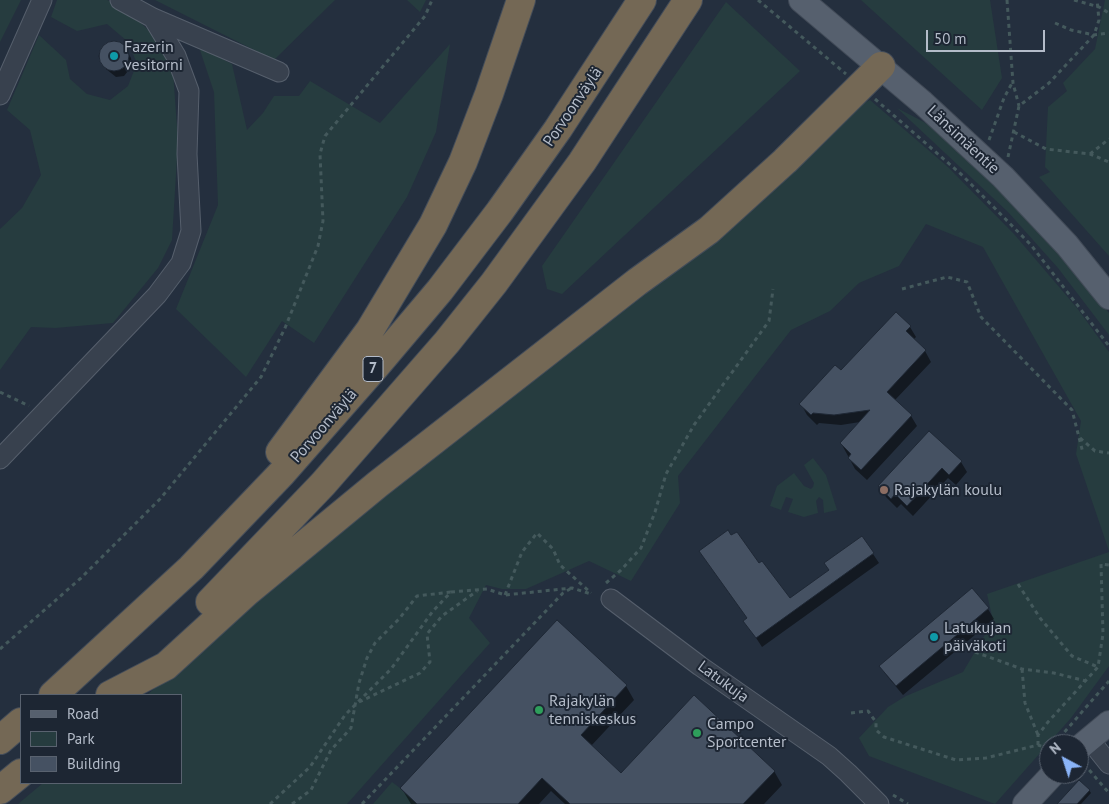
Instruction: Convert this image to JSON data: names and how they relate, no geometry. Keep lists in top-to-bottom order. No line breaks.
{"streets":{"highway":["Porvoonväylä","7"],"main road":["Länsimäentie"],"street":["Latukuja"]},"places":["Fazerin vesitorni","Rajakylän koulu","Latukujan päiväkoti","Rajakylän tenniskeskus","Campo Sportcenter"],"legend":["Road","Park","Building"],"scale_bar":"50 m","north":"top left"}
